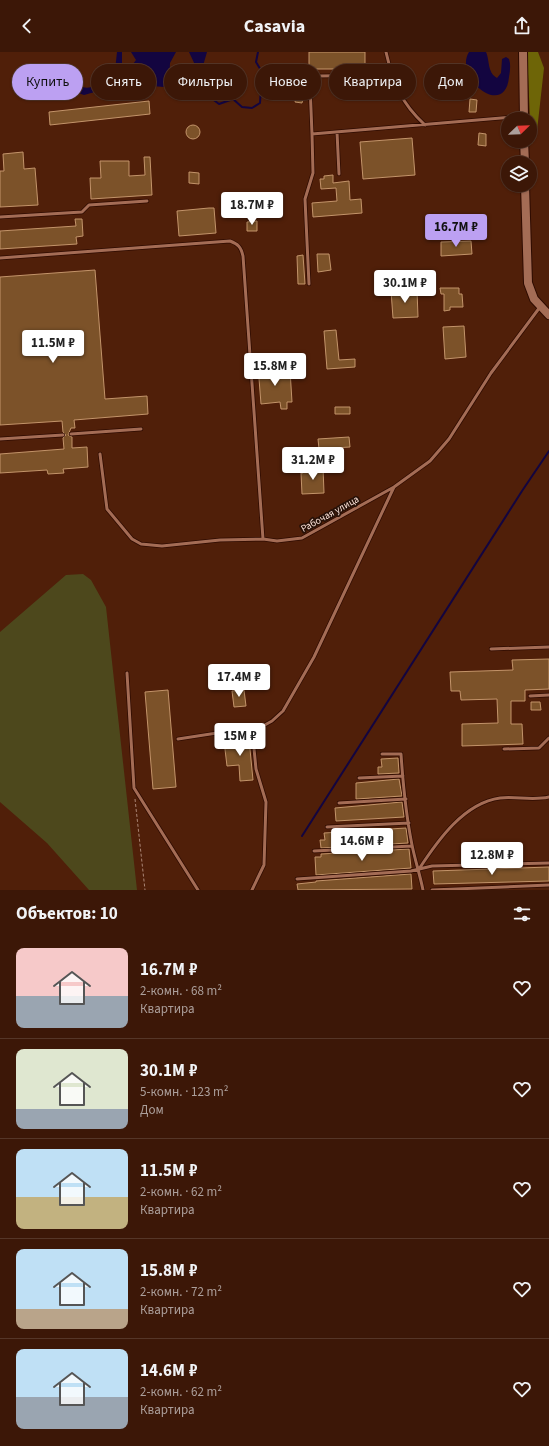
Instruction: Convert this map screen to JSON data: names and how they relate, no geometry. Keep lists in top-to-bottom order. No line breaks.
{"streets":{"lane":["Рабочая улица"]},"north":"top right","page":{"header":"Casavia","chip":["Купить","Снять","Фильтры","Новое","Квартира","Дом"],"price":["18.7M ₽","16.7M ₽","30.1M ₽","11.5M ₽","15.8M ₽","31.2M ₽","17.4M ₽","15M ₽","14.6M ₽","12.8M ₽"],"heading":"Объектов: 10","list":[{"name":"16.7M ₽","note":"2-комн. · 68 m² · Квартира"},{"name":"30.1M ₽","note":"5-комн. · 123 m² · Дом"},{"name":"11.5M ₽","note":"2-комн. · 62 m² · Квартира"},{"name":"15.8M ₽","note":"2-комн. · 72 m² · Квартира"},{"name":"14.6M ₽","note":"2-комн. · 62 m² · Квартира"}]}}
